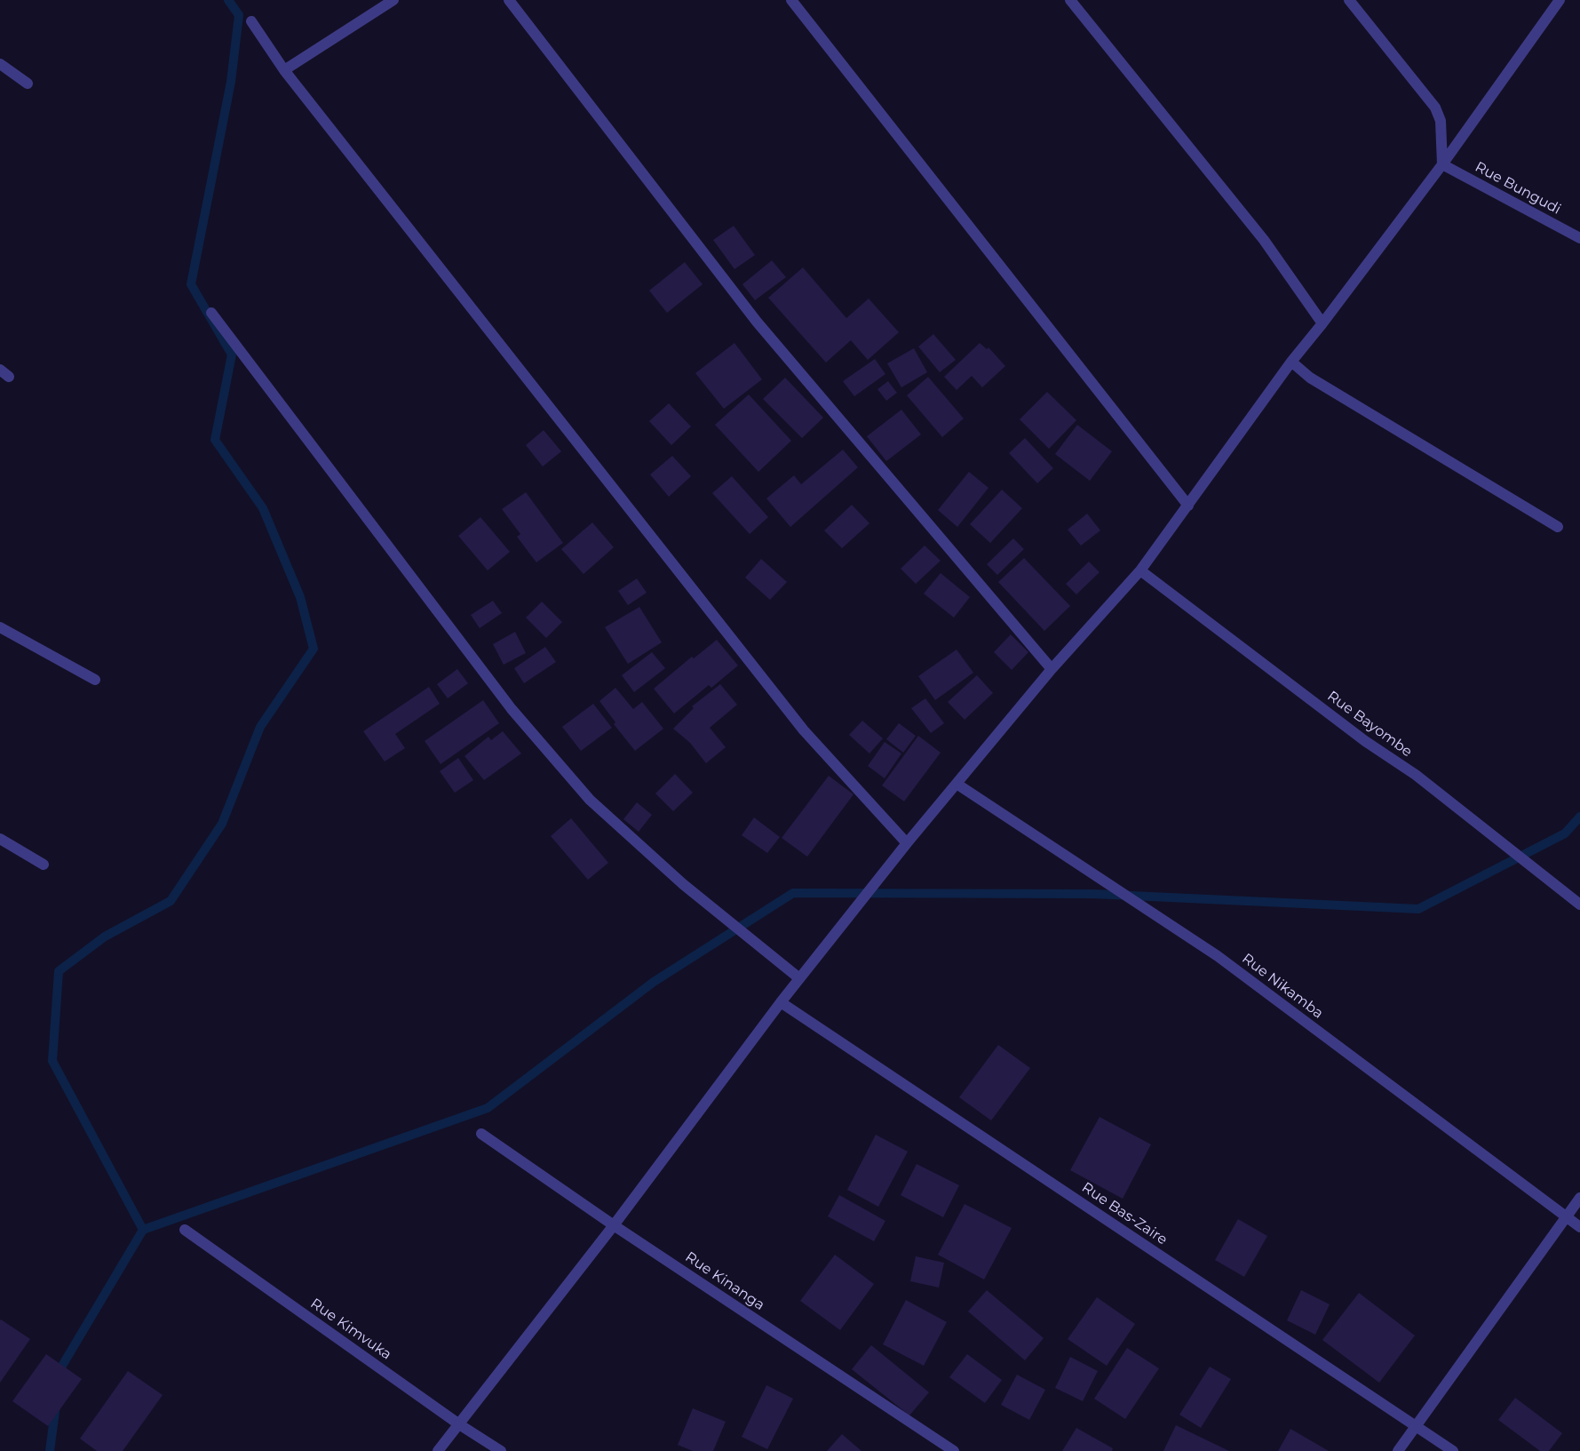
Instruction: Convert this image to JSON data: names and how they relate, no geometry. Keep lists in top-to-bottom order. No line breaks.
{"streets":{"street":["Rue Bungudi","Rue Bayombe","Rue Nikamba","Rue Bas-Zaire","Rue Kinanga","Rue Kimvuka"]}}
